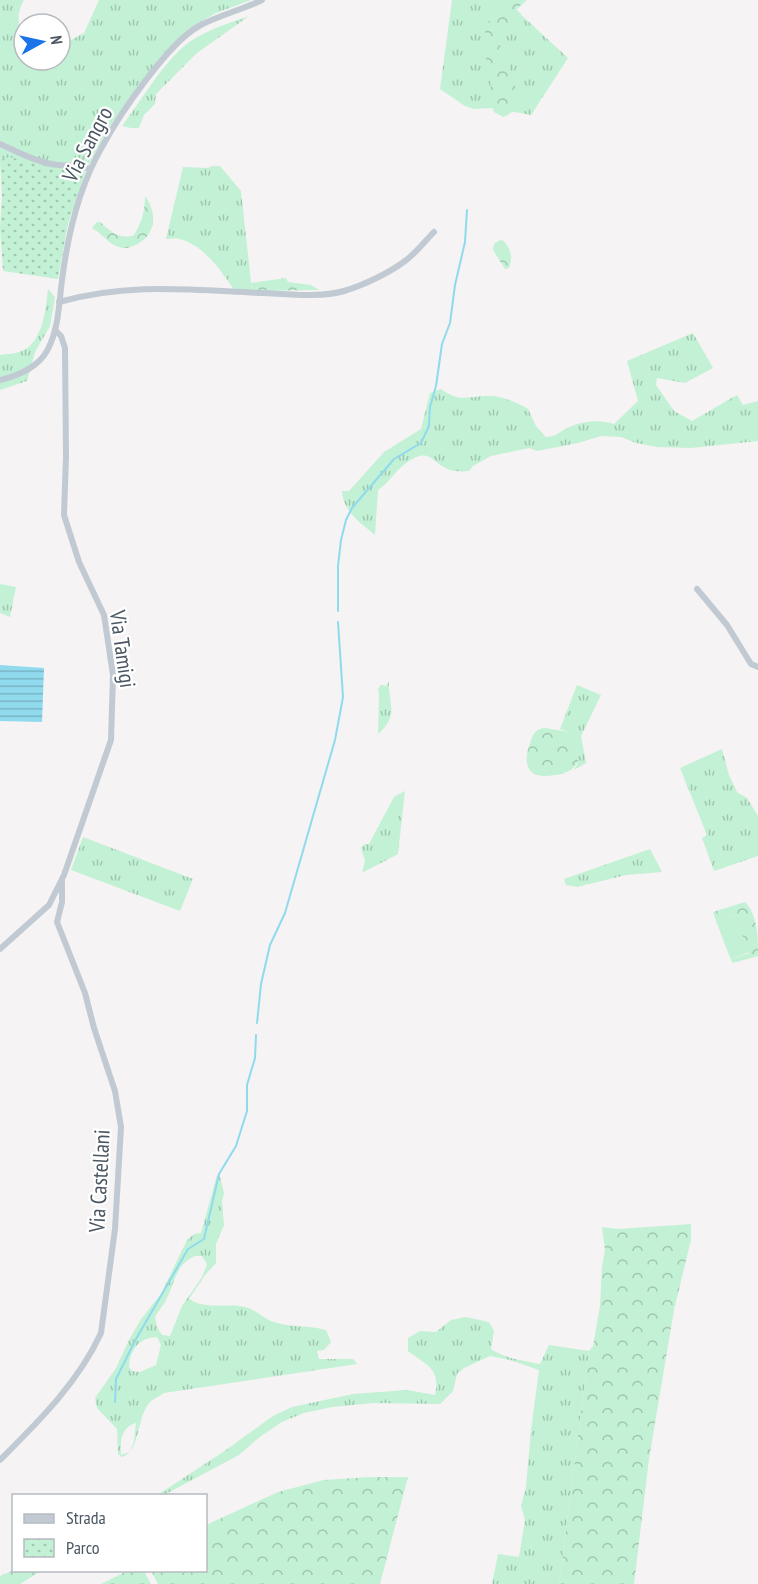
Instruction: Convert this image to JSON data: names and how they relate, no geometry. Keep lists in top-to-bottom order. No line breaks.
{"streets":{"street":["Via Sangro","Via Tamigi","Via Castellani"]},"crossings":[["Via Sangro","Via Tamigi"],["Via Tamigi","Via Castellani"]],"legend":["Strada","Parco"],"north":"right"}
